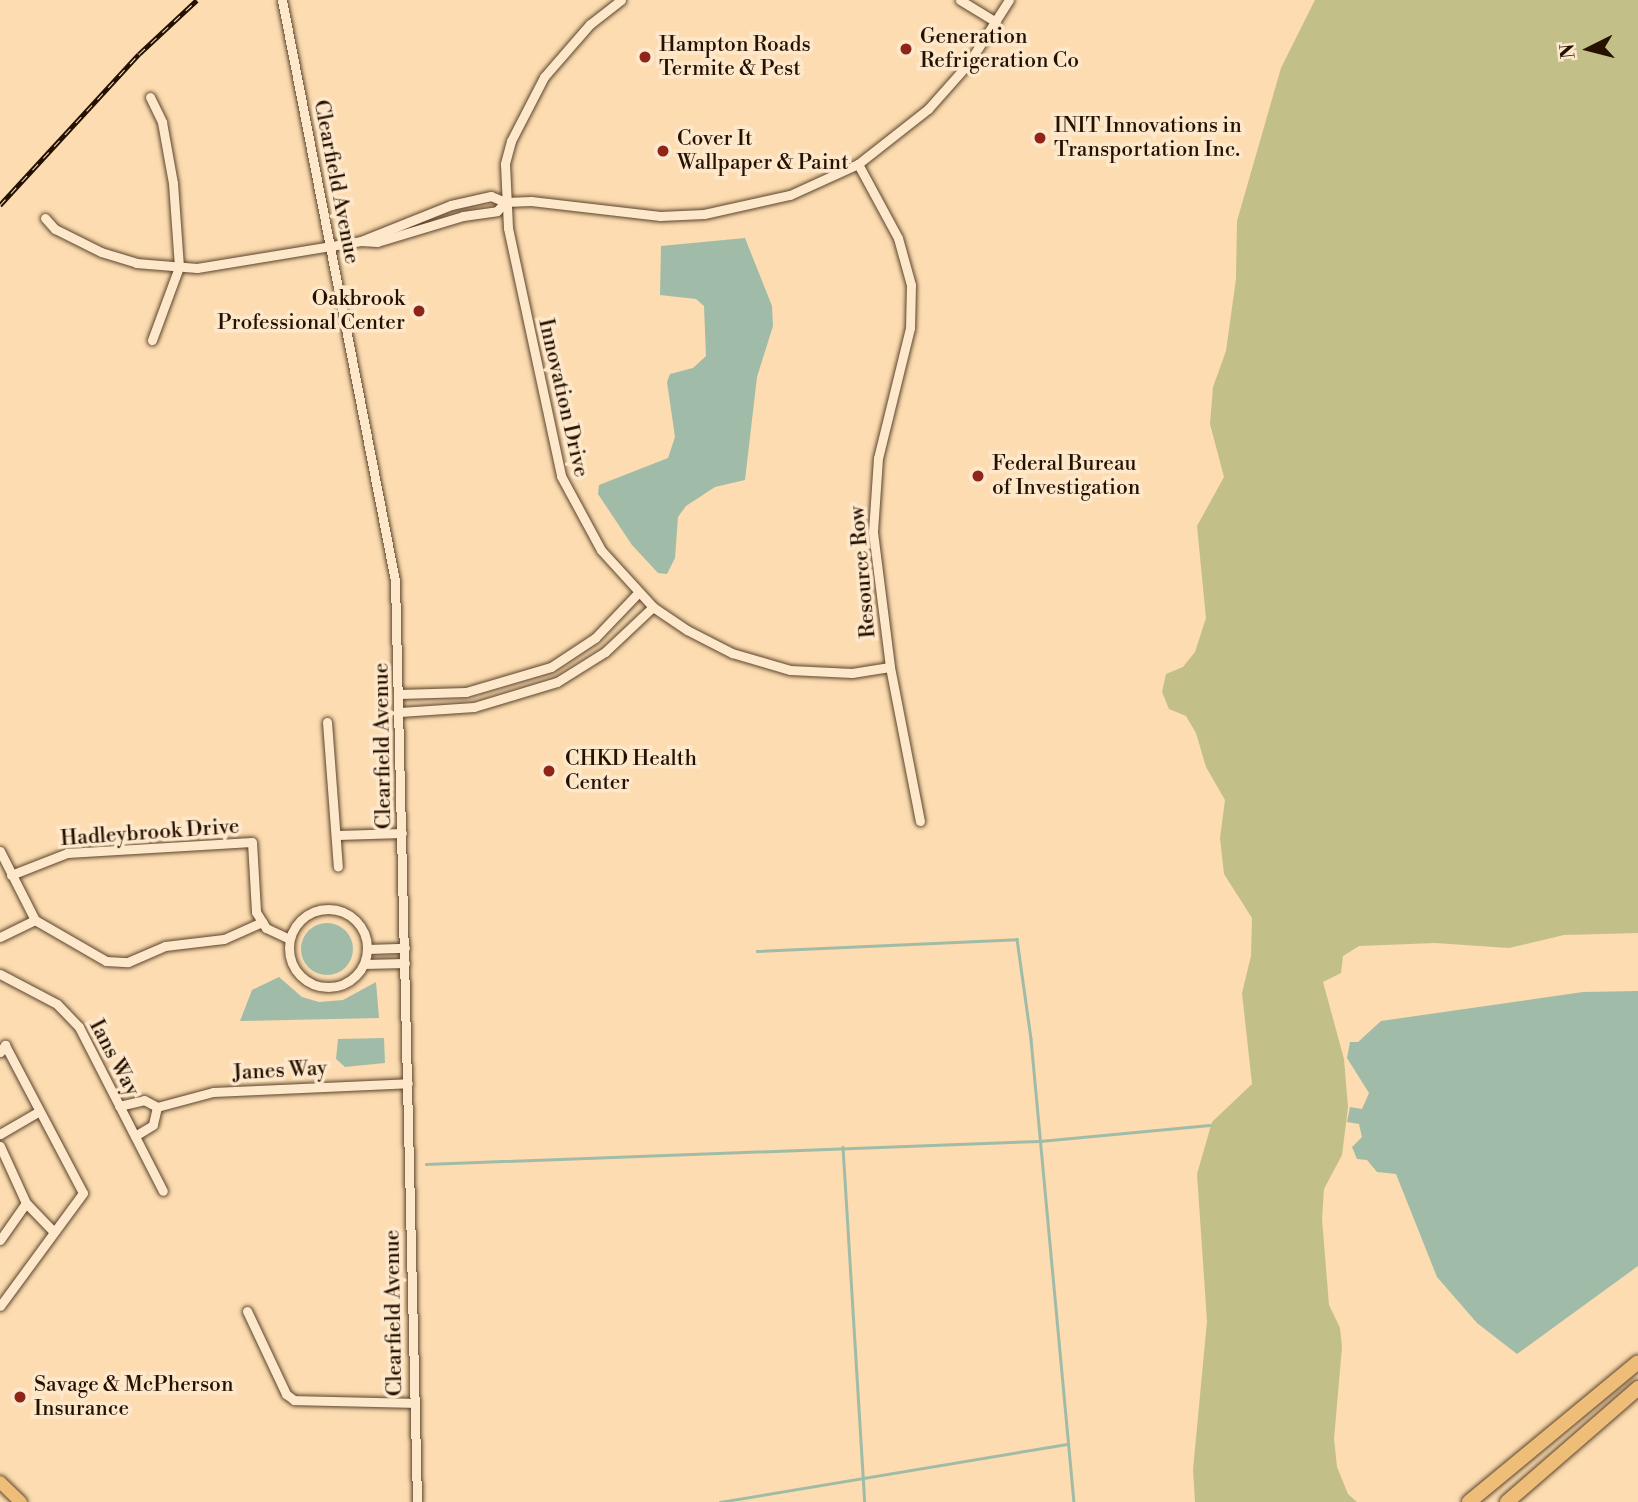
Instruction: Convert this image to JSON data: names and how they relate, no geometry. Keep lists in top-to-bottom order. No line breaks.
{"streets":{"street":["Clearfield Avenue","Innovation Drive","Resource Row","Hadleybrook Drive","Ians Way","Janes Way"]},"crossings":[["Clearfield Avenue","Janes Way"],["Innovation Drive","Resource Row"],["Ians Way","Janes Way"]],"places":["Generation Refrigeration Co","Hampton Roads Termite & Pest","INIT Innovations in Transportation Inc.","Cover It Wallpaper & Paint","Oakbrook Professional Center","Federal Bureau of Investigation","CHKD Health Center","Savage & McPherson Insurance"],"north":"left"}
